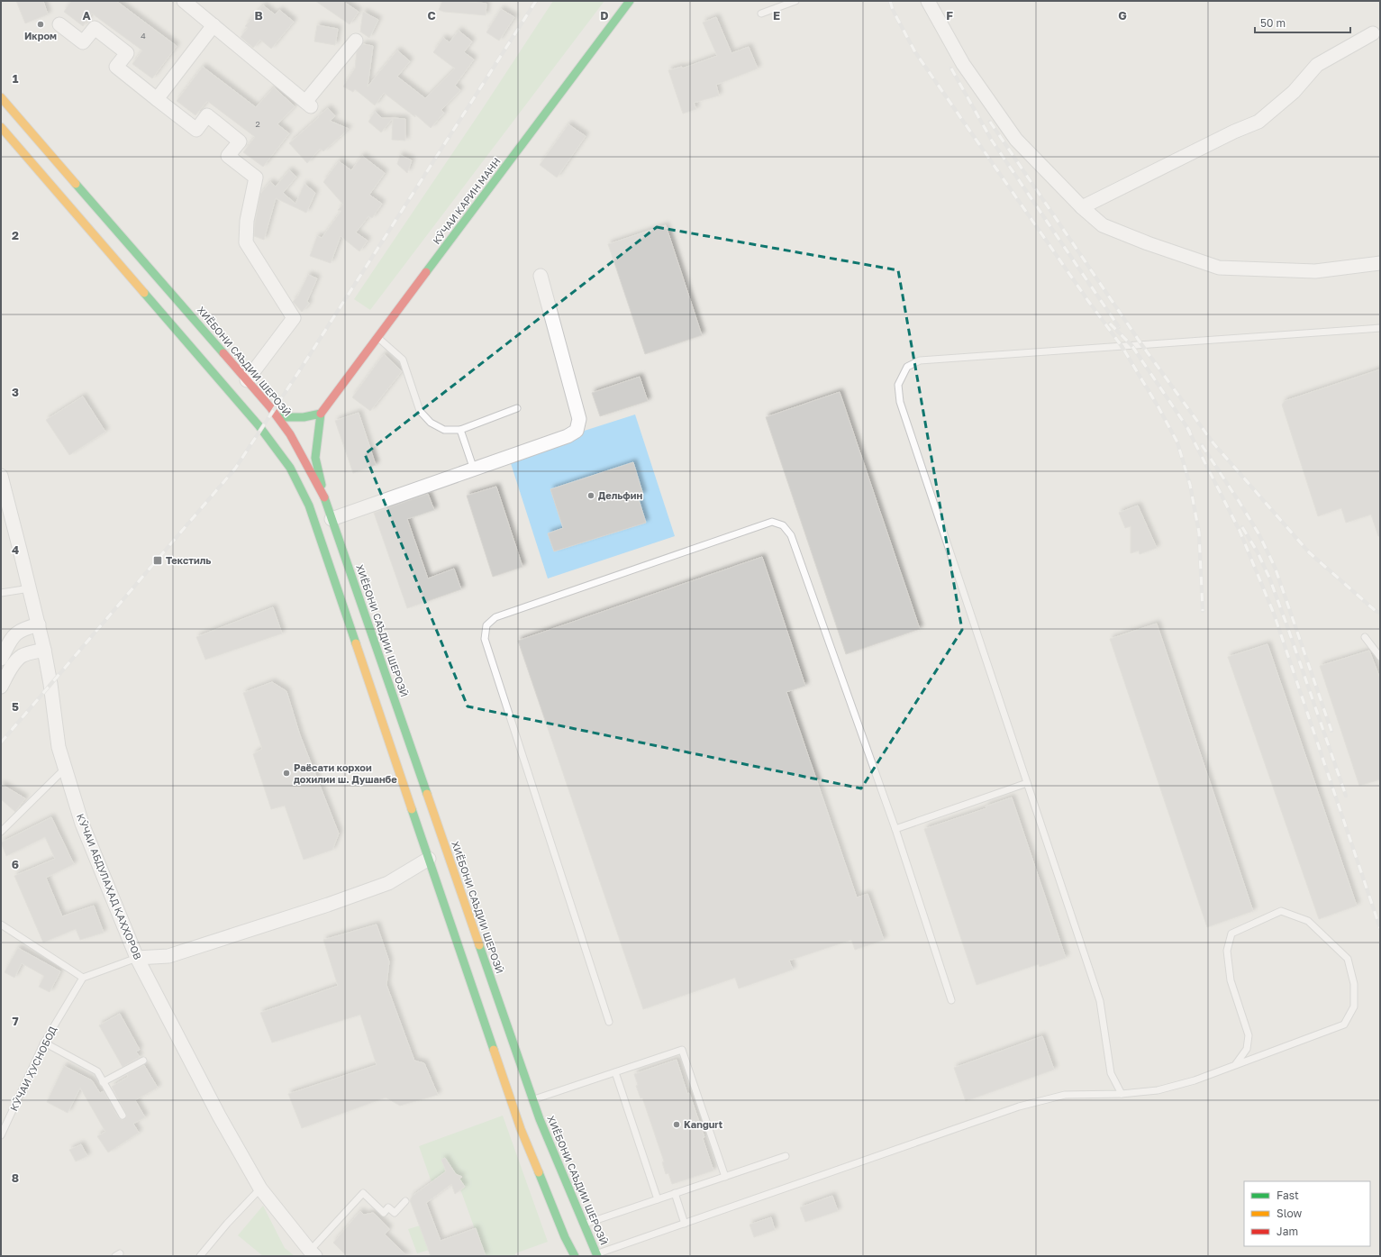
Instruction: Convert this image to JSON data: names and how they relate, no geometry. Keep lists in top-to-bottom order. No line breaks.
{"streets":{"main road":["КӮЧАИ КАРИН МАНН","ХИЁБОНИ САЪДИИ ШЕРОЗӢ"],"street":["КӮЧАИ АБДУЛАҲАД ҚАҲҲОРОВ"],"lane":["КӮЧАИ ҲУСНОБОД"]},"places":{"other":["Икром","Дельфин","Раёсати корхои дохилии ш. Душанбе","Kangurt"],"transit":["Текстиль"]},"house_numbers":["4","2"],"legend":["Fast","Slow","Jam"],"scale_bar":"50 m","grid":{"columns":["A","B","C","D","E","F","G"],"rows":["1","2","3","4","5","6","7","8"]}}
